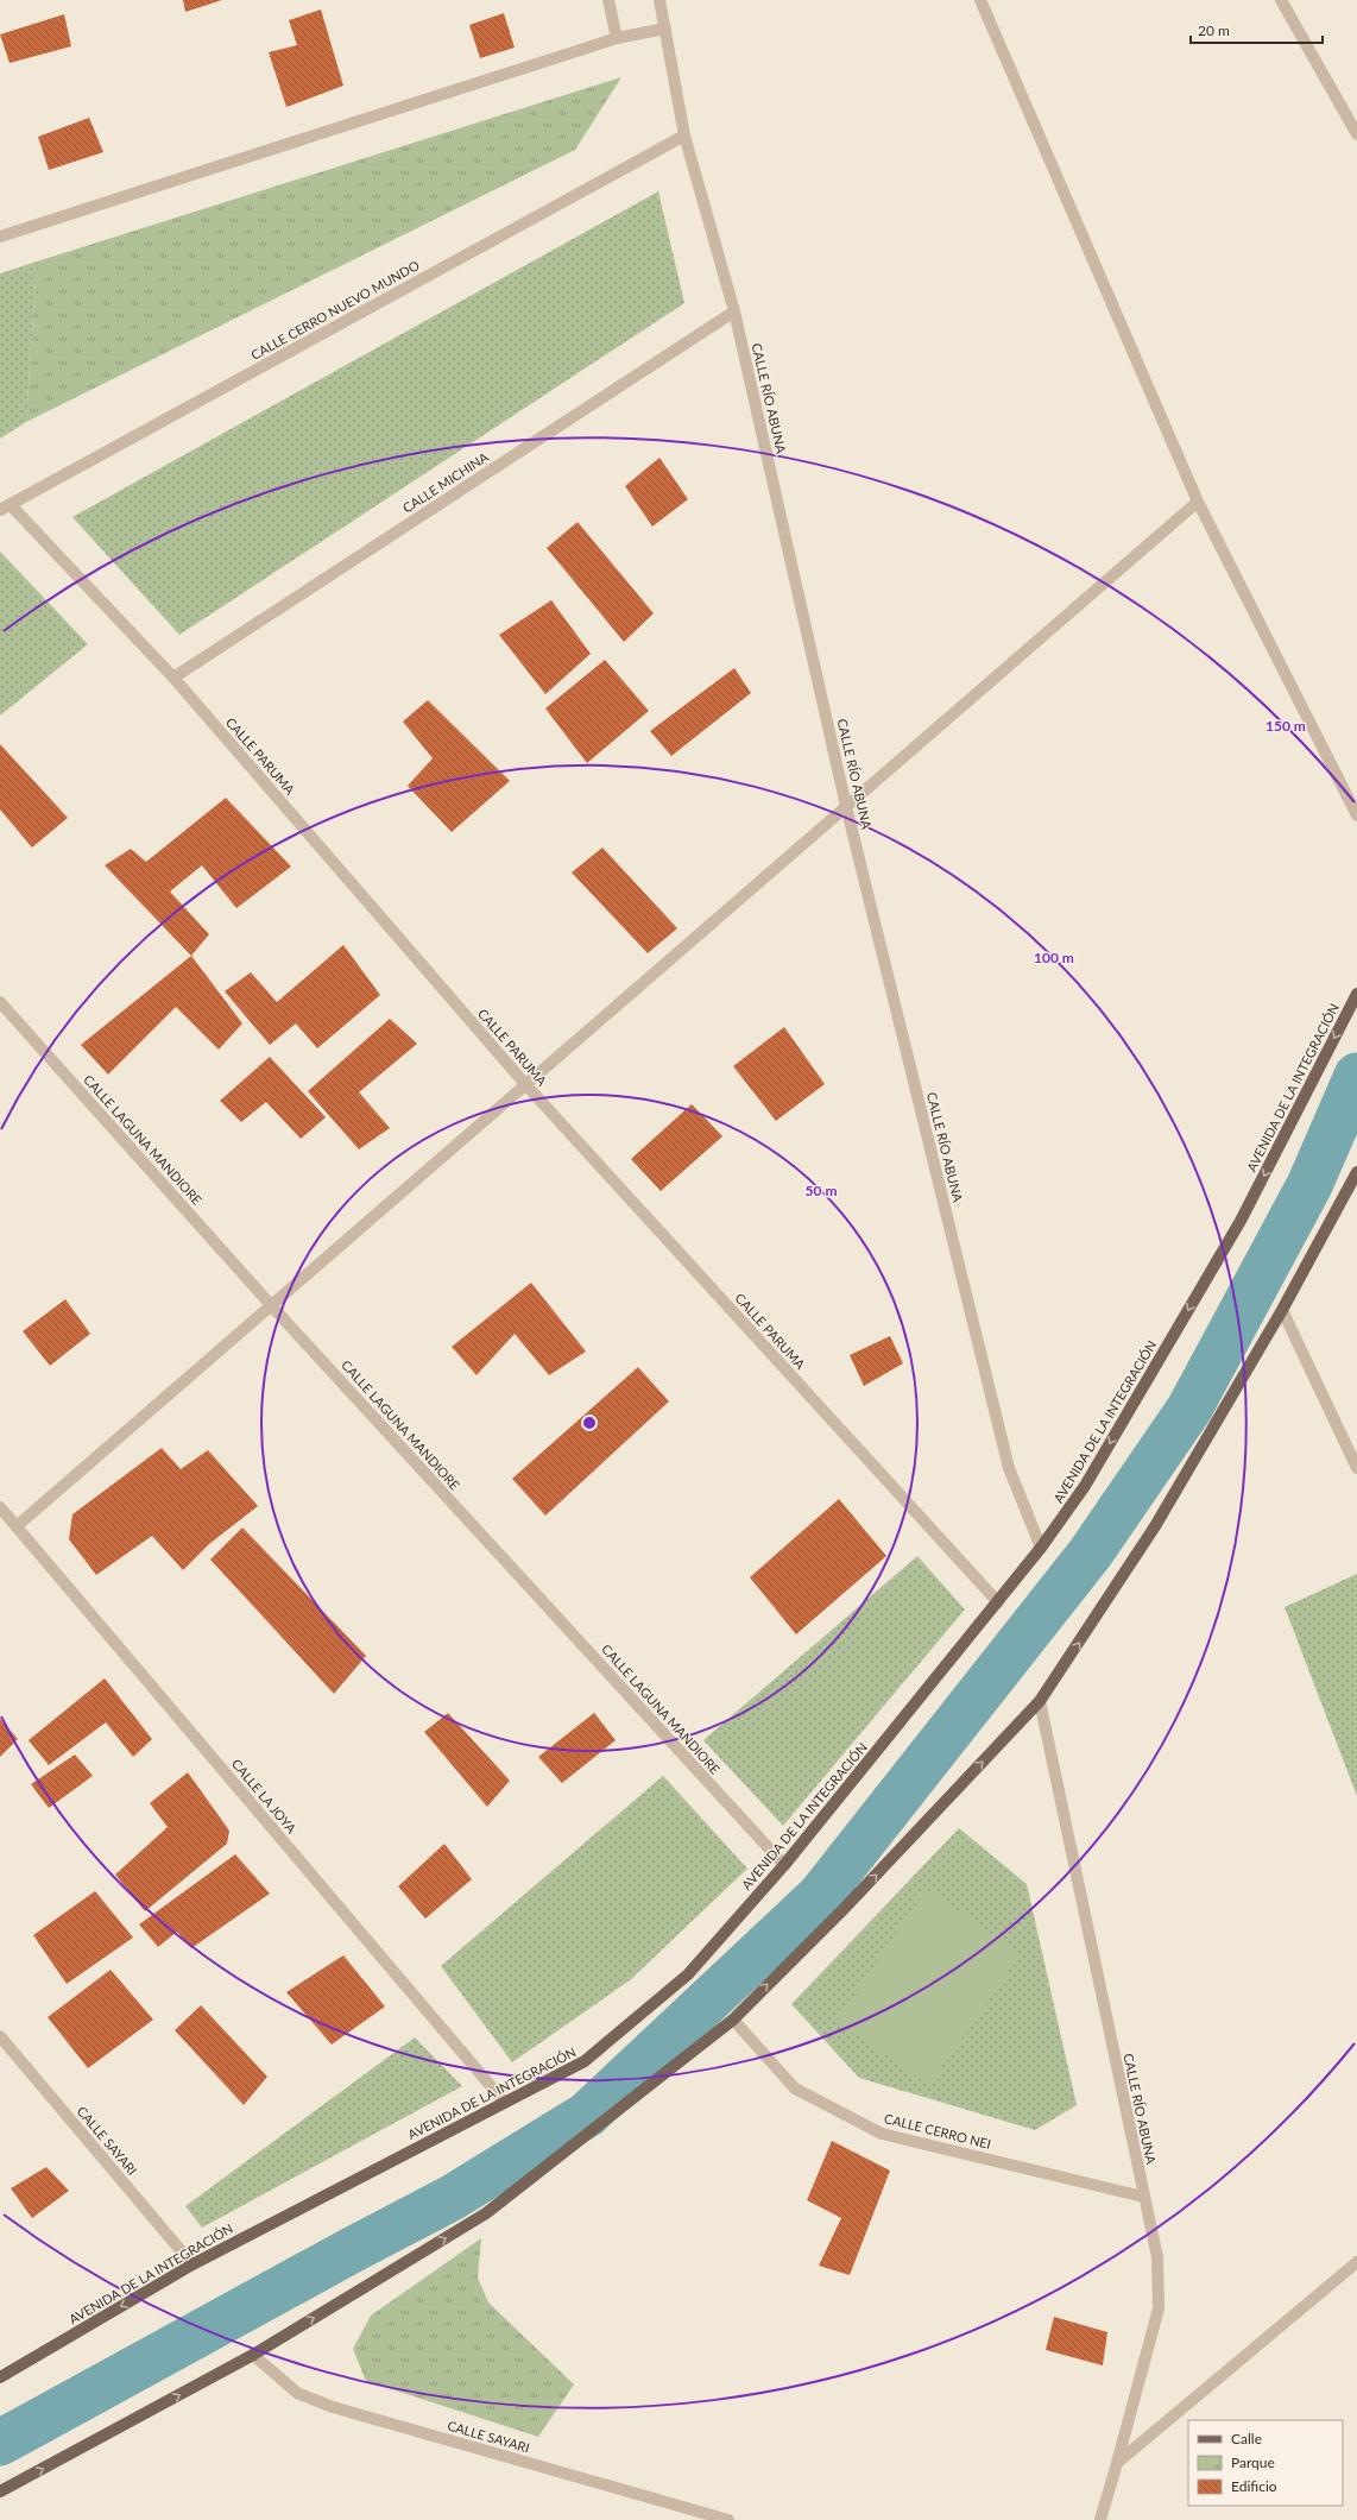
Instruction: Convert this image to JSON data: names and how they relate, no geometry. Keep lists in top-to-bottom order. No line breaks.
{"streets":{"main road":["AVENIDA DE LA INTEGRACIÓN"],"street":["CALLE CERRO NUEVO MUNDO","CALLE RÍO ABUNA","CALLE MICHINA","CALLE PARUMA","CALLE LAGUNA MANDIORE","CALLE LA JOYA","CALLE CERRO NEI","CALLE SAYARI"]},"crossings":[["CALLE CERRO NUEVO MUNDO","CALLE RÍO ABUNA"],["CALLE CERRO NUEVO MUNDO","CALLE PARUMA"],["CALLE RÍO ABUNA","CALLE MICHINA"],["CALLE RÍO ABUNA","AVENIDA DE LA INTEGRACIÓN"],["CALLE RÍO ABUNA","CALLE CERRO NEI"],["CALLE MICHINA","CALLE PARUMA"],["CALLE PARUMA","AVENIDA DE LA INTEGRACIÓN"],["AVENIDA DE LA INTEGRACIÓN","CALLE LAGUNA MANDIORE"],["AVENIDA DE LA INTEGRACIÓN","CALLE LA JOYA"],["AVENIDA DE LA INTEGRACIÓN","CALLE SAYARI"]],"legend":["Calle","Parque","Edificio"],"scale_bar":"20 m","rings":["150 m","100 m","50 m"]}
